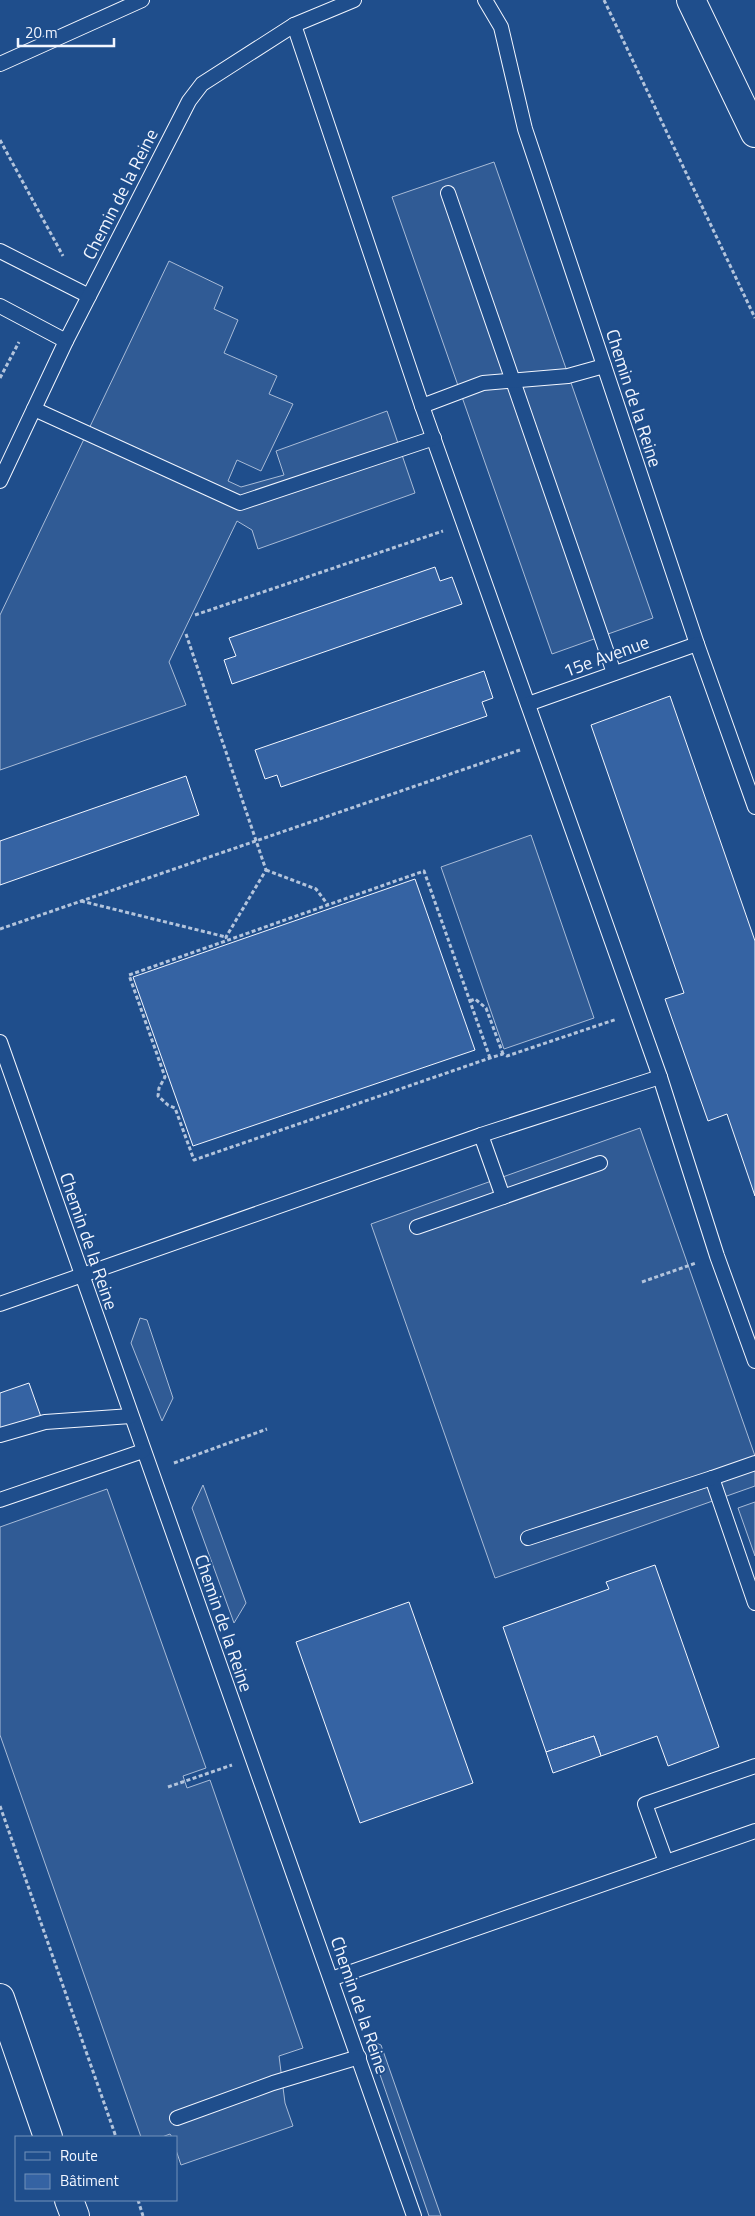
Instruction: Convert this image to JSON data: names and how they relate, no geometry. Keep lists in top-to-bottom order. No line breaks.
{"streets":{"lane":["Chemin de la Reine","15e Avenue"]},"crossings":[["Chemin de la Reine","15e Avenue"]],"legend":["Route","Bâtiment"],"scale_bar":"20 m"}
